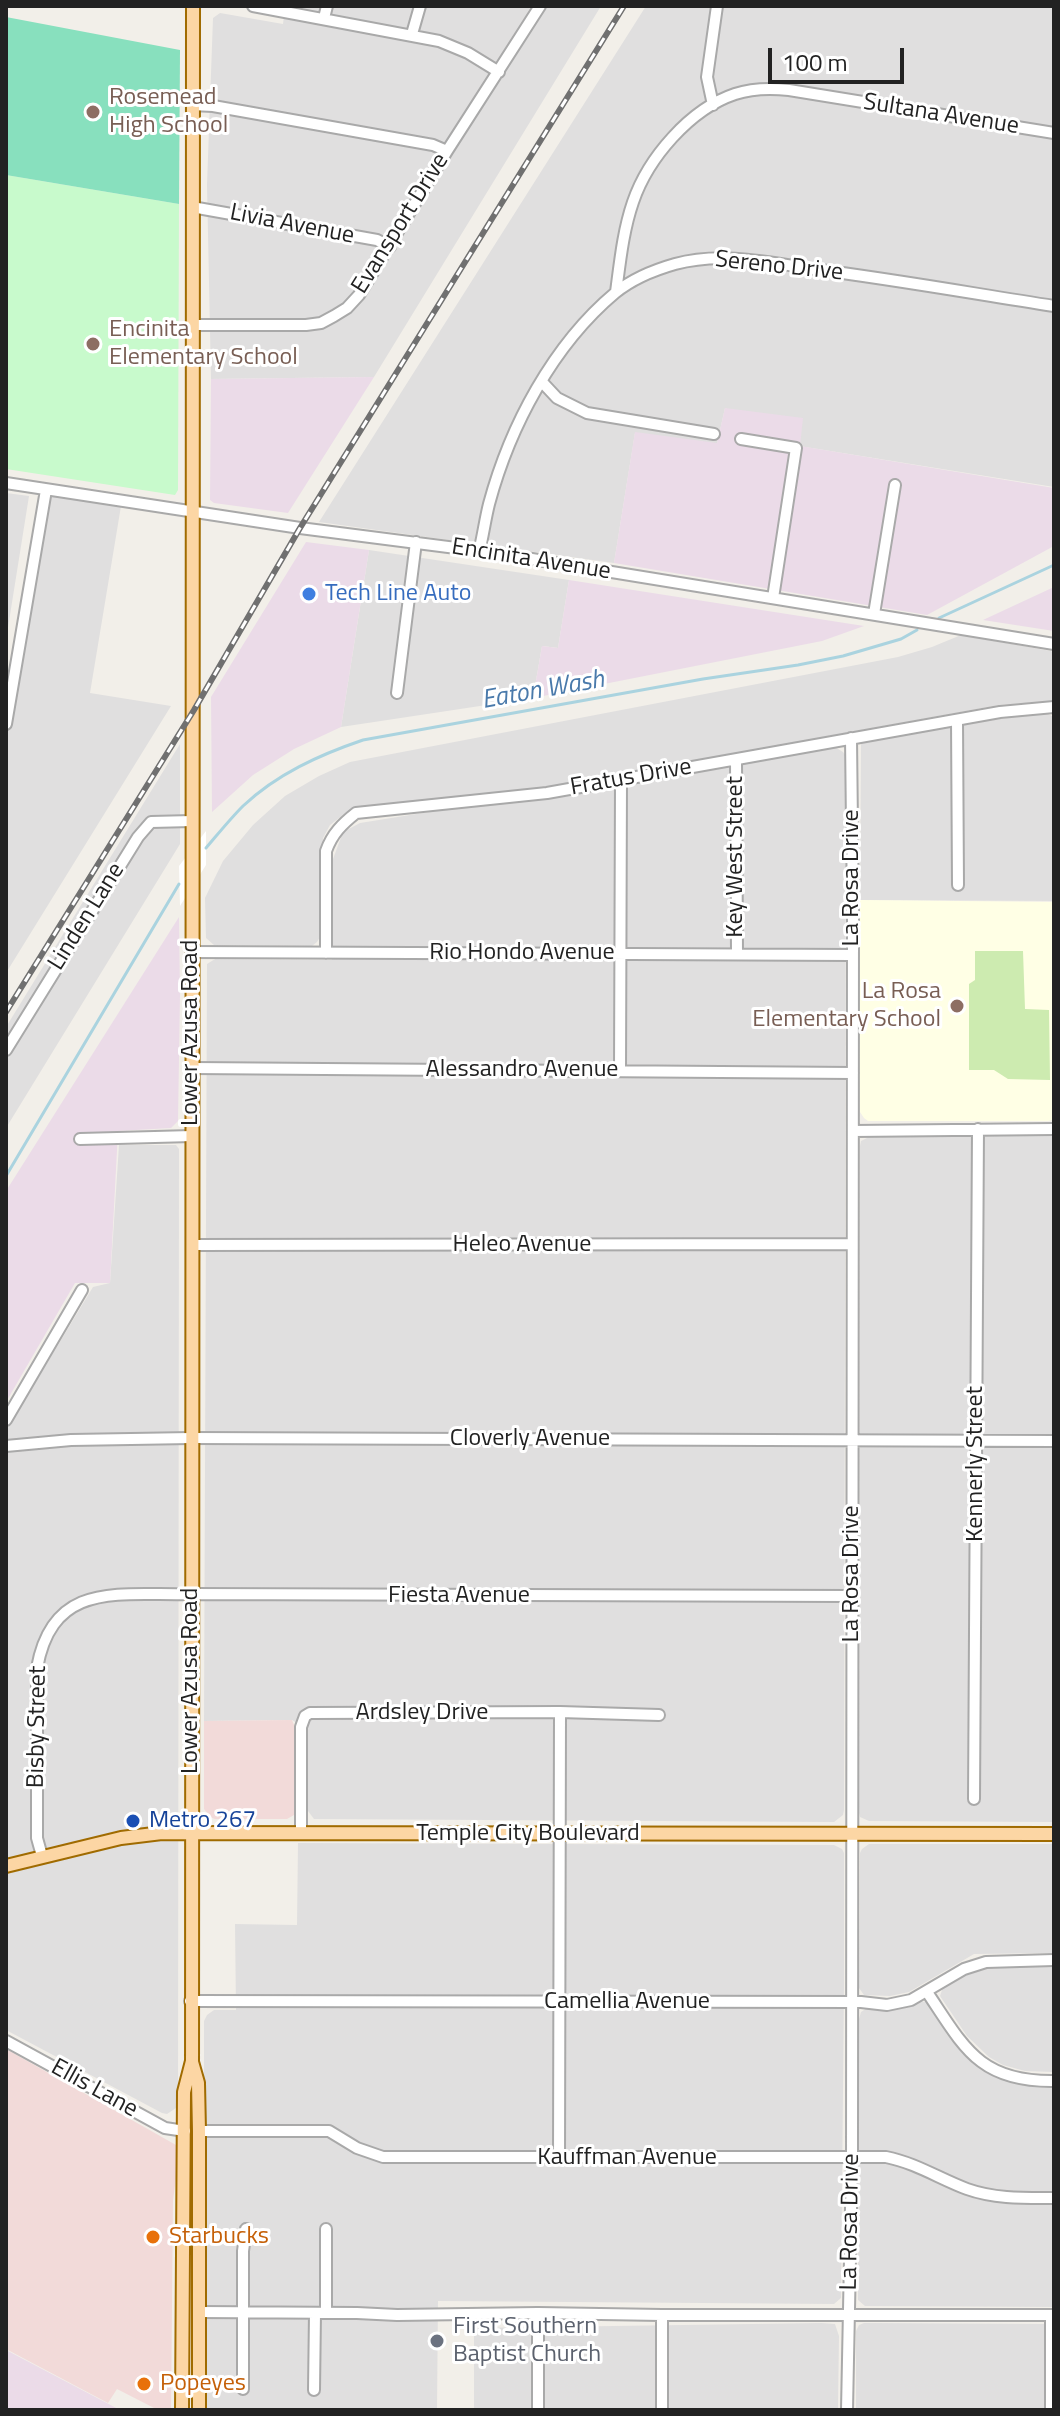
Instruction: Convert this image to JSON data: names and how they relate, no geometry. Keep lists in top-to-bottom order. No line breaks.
{"streets":{"main road":["Lower Azusa Road","Temple City Boulevard"],"street":["Sultana Avenue","Evansport Drive","Livia Avenue","Sereno Drive","Encinita Avenue","Fratus Drive","Key West Street","La Rosa Drive","Linden Lane","Rio Hondo Avenue","Alessandro Avenue","Heleo Avenue","Cloverly Avenue","Kennerly Street","Fiesta Avenue","Ardsley Drive","Bisby Street","Camellia Avenue","Ellis Lane","Kauffman Avenue"]},"crossings":[["Sultana Avenue","Sereno Drive"],["Evansport Drive","Livia Avenue"],["Evansport Drive","Lower Azusa Road"],["Livia Avenue","Lower Azusa Road"],["Sereno Drive","Encinita Avenue"],["Encinita Avenue","Lower Azusa Road"],["Fratus Drive","Key West Street"],["Fratus Drive","La Rosa Drive"],["Fratus Drive","Rio Hondo Avenue"],["Key West Street","Rio Hondo Avenue"],["La Rosa Drive","Rio Hondo Avenue"],["La Rosa Drive","Alessandro Avenue"],["La Rosa Drive","Heleo Avenue"],["La Rosa Drive","Cloverly Avenue"],["La Rosa Drive","Fiesta Avenue"],["La Rosa Drive","Temple City Boulevard"],["La Rosa Drive","Camellia Avenue"],["La Rosa Drive","Kauffman Avenue"],["Linden Lane","Lower Azusa Road"],["Rio Hondo Avenue","Lower Azusa Road"],["Lower Azusa Road","Alessandro Avenue"],["Lower Azusa Road","Heleo Avenue"],["Lower Azusa Road","Cloverly Avenue"],["Lower Azusa Road","Fiesta Avenue"],["Lower Azusa Road","Temple City Boulevard"],["Lower Azusa Road","Camellia Avenue"],["Lower Azusa Road","Ellis Lane"],["Lower Azusa Road","Kauffman Avenue"],["Cloverly Avenue","Kennerly Street"],["Fiesta Avenue","Bisby Street"],["Ardsley Drive","Temple City Boulevard"],["Bisby Street","Temple City Boulevard"]],"water":["Eaton Wash"],"places":["Rosemead High School","Encinita Elementary School","Tech Line Auto","La Rosa Elementary School","Metro 267","Starbucks","First Southern Baptist Church","Popeyes"],"scale_bar":"100 m"}
